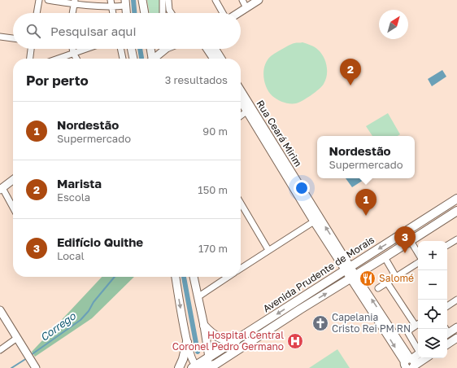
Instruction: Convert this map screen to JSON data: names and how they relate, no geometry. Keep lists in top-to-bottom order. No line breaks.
{"streets":{"main road":["Avenida Prudente de Morais"],"street":["Rua Ceará Mirim"]},"crossings":[["Rua Ceará Mirim","Avenida Prudente de Morais"]],"water":["Corrego"],"places":{"restaurant":["Salomé"],"church":["Capelania Cristo Rei PM RN"],"hospital":["Hospital Central Coronel Pedro Germano"]},"north":"top right","page":{"search":"Pesquisar aqui","pins":["2","1","3"],"heading":["Por perto","3 resultados"],"list":[{"mark":"1","name":"Nordestão","note":"Supermercado","value":"90 m"},{"mark":"2","name":"Marista","note":"Escola","value":"150 m"},{"mark":"3","name":"Edifício Quithe","note":"Local","value":"170 m"}],"popup":["Nordestão","Supermercado"],"map_buttons":["+","−"]}}
